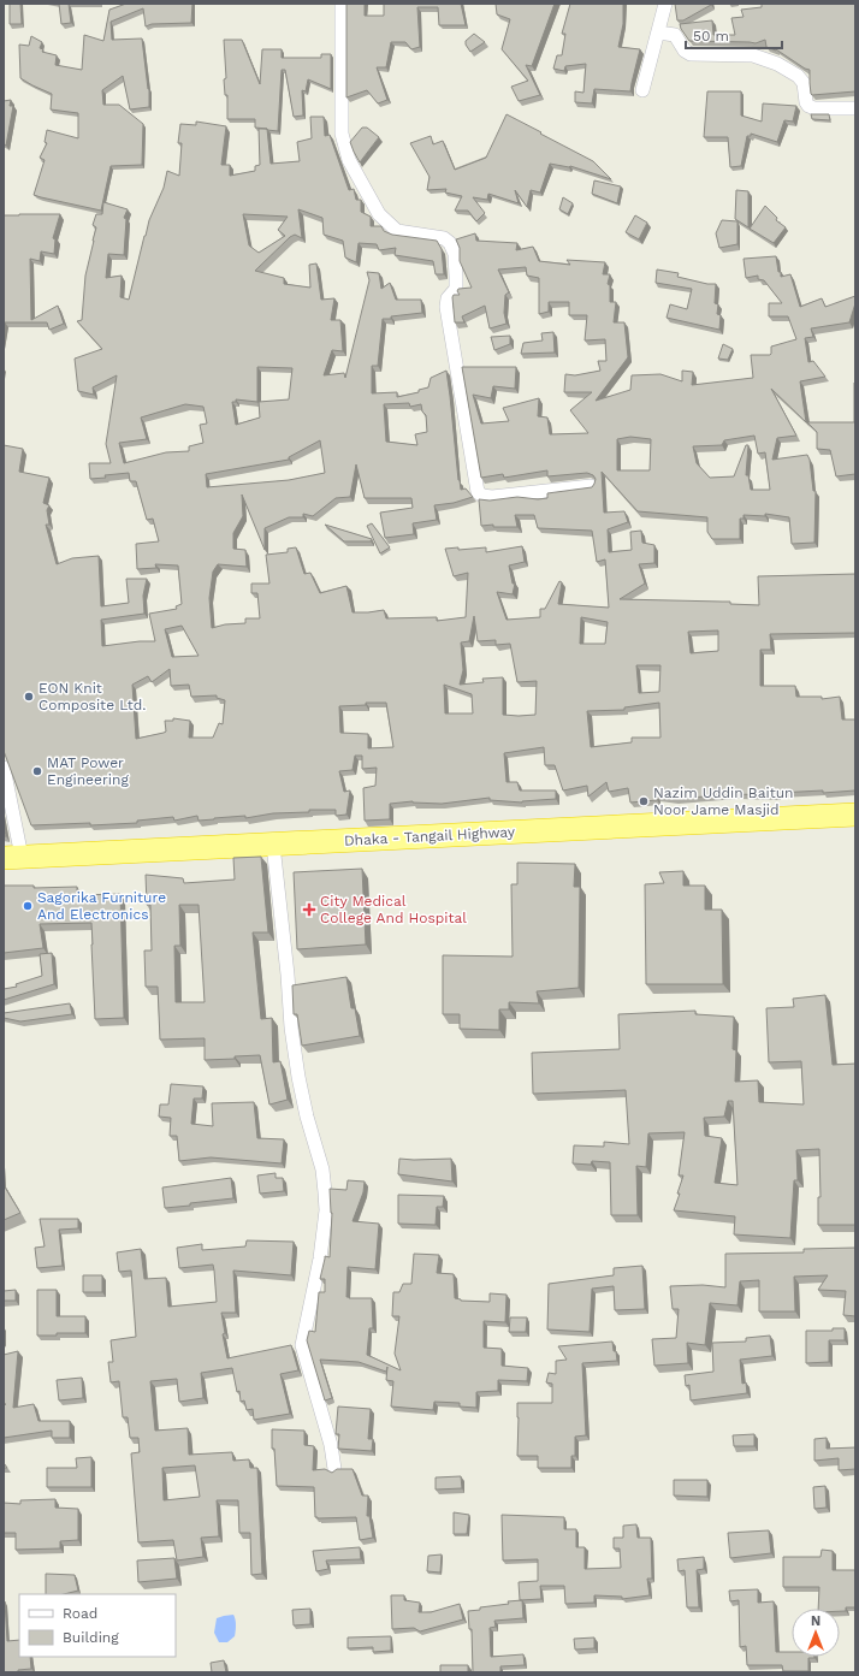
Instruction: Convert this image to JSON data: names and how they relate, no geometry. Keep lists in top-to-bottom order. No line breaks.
{"streets":{"highway":["Dhaka - Tangail Highway"]},"places":{"other":["EON Knit Composite Ltd.","MAT Power Engineering","Nazim Uddin Baitun Noor Jame Masjid","Sagorika Furniture And Electronics"],"health":["City Medical College And Hospital"]},"legend":["Road","Building"],"scale_bar":"50 m","north":"top"}
